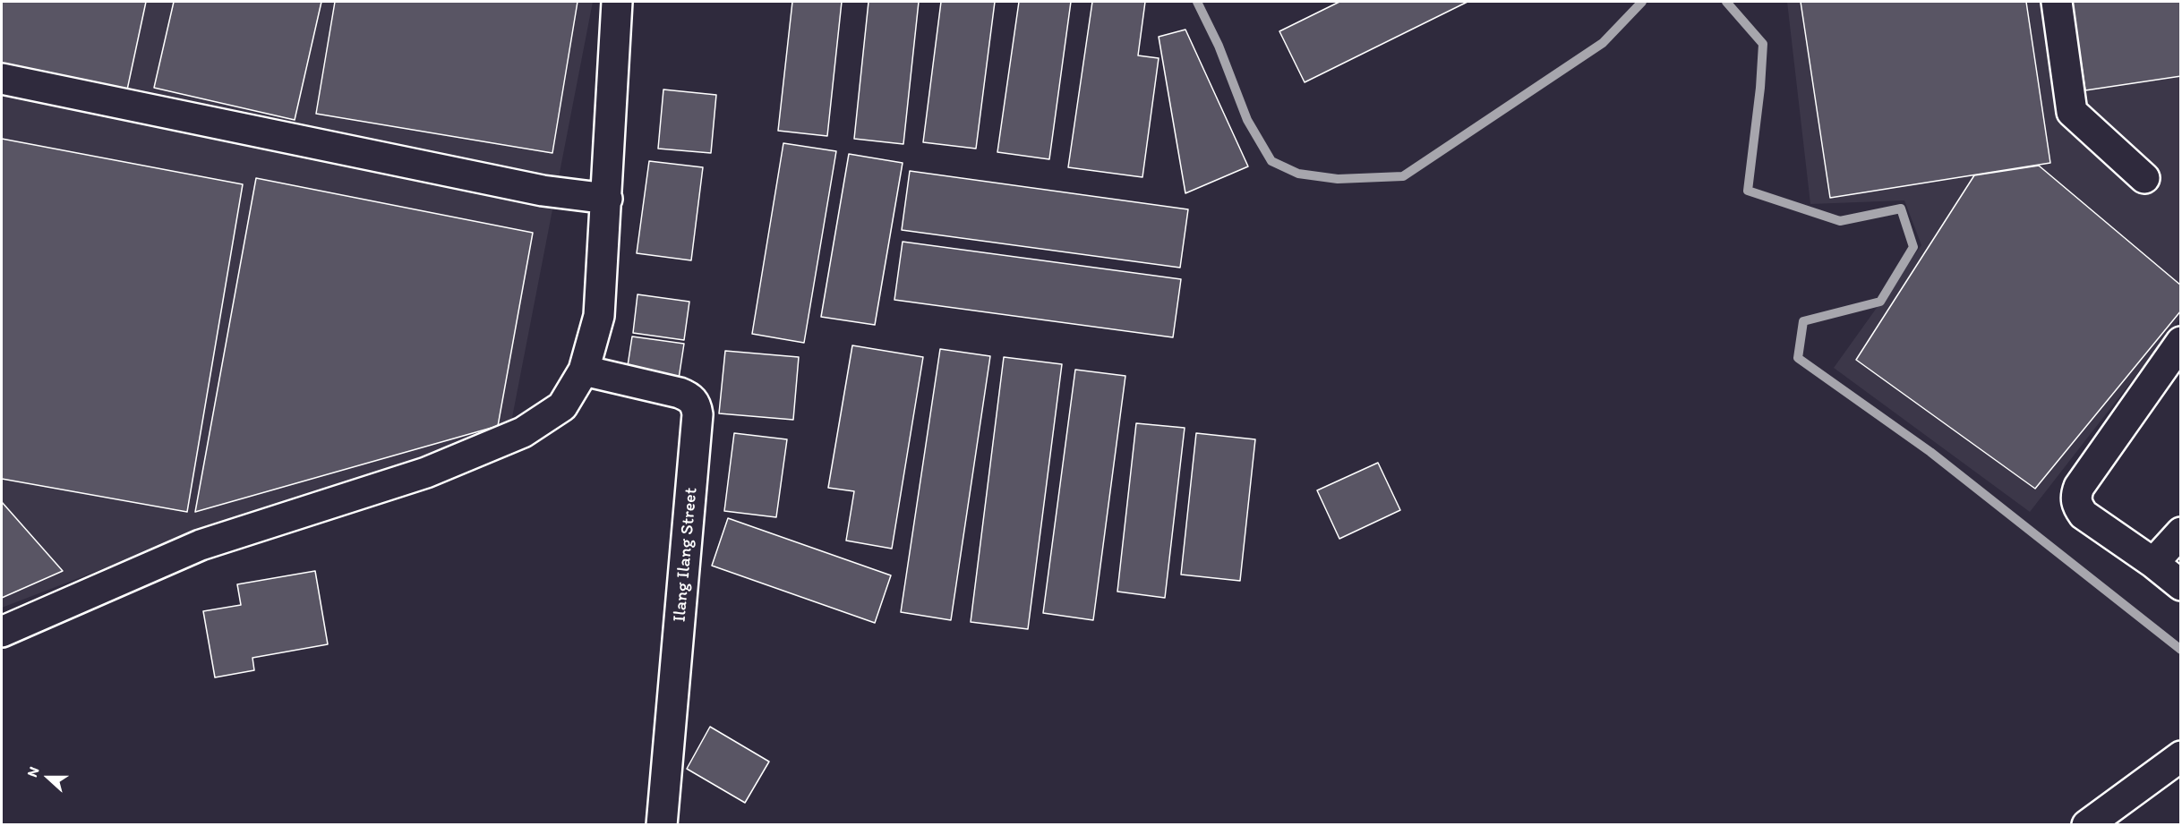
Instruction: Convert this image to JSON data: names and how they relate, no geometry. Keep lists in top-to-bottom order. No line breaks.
{"streets":{"street":["Ilang Ilang Street"]},"north":"left"}
